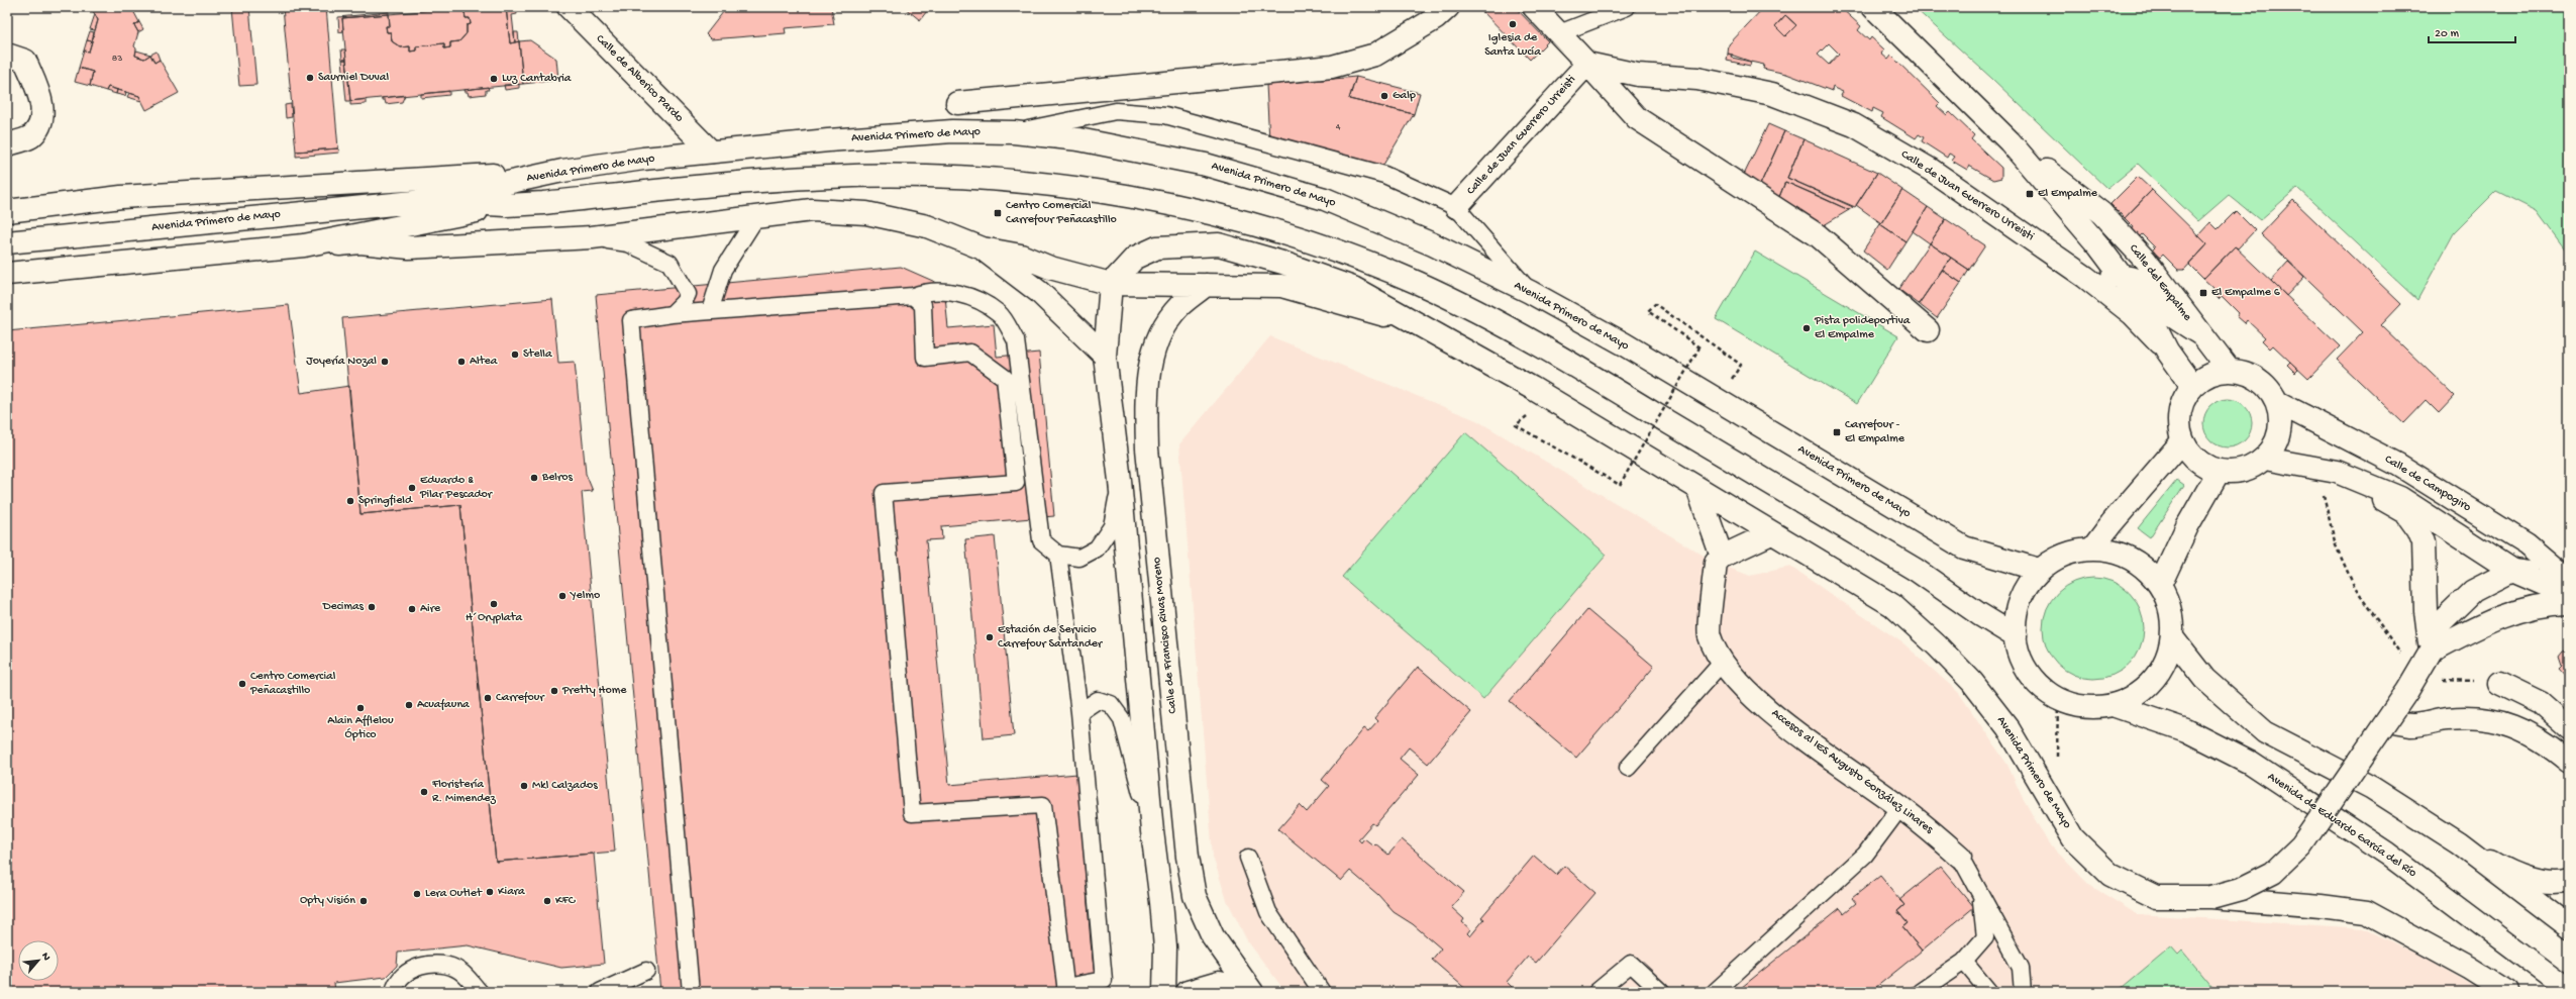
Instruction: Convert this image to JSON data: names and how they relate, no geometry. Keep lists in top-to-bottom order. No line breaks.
{"streets":{"main road":["Calle de Alberico Pardo","Avenida Primero de Mayo","Calle de Juan Guerrero Urreisti","Calle del Empalme","Calle de Campogiro","Calle de Francisco Rivas Moreno","Accesos al IES Augusto González Linares","Avenida de Eduardo García del Río"]},"crossings":[["Calle de Alberico Pardo","Avenida Primero de Mayo"],["Avenida Primero de Mayo","Calle de Campogiro"],["Avenida Primero de Mayo","Calle de Francisco Rivas Moreno"],["Calle de Juan Guerrero Urreisti","Calle del Empalme"],["Calle del Empalme","Calle de Campogiro"]],"places":{"other":["Iglesia de Santa Lucía","Saurniel Duval","Luz Cantabria","Galp","Pista polideportiva El Empalme","Stella","Joyería Nozal","Altea","Belros","Eduardo & Pilar Pescador","Springfield","Yelmo","H´Oryplata","Decimas","Aire","Estación de Servicio Carrefour Santander","Centro Comercial Peñacastillo","Pretty Home","Carrefour","Acuafauna","Alain Afflelou Óptico","Mkl Calzados","Floristería R. Mimendez","Kiara","Lera Outlet","Opty Visión","KFC"],"transit":["El Empalme","Centro Comercial Carrefour Peñacastillo","El Empalme 6","Carrefour - El Empalme"]},"house_numbers":["83","4"],"scale_bar":"20 m","north":"top right"}
